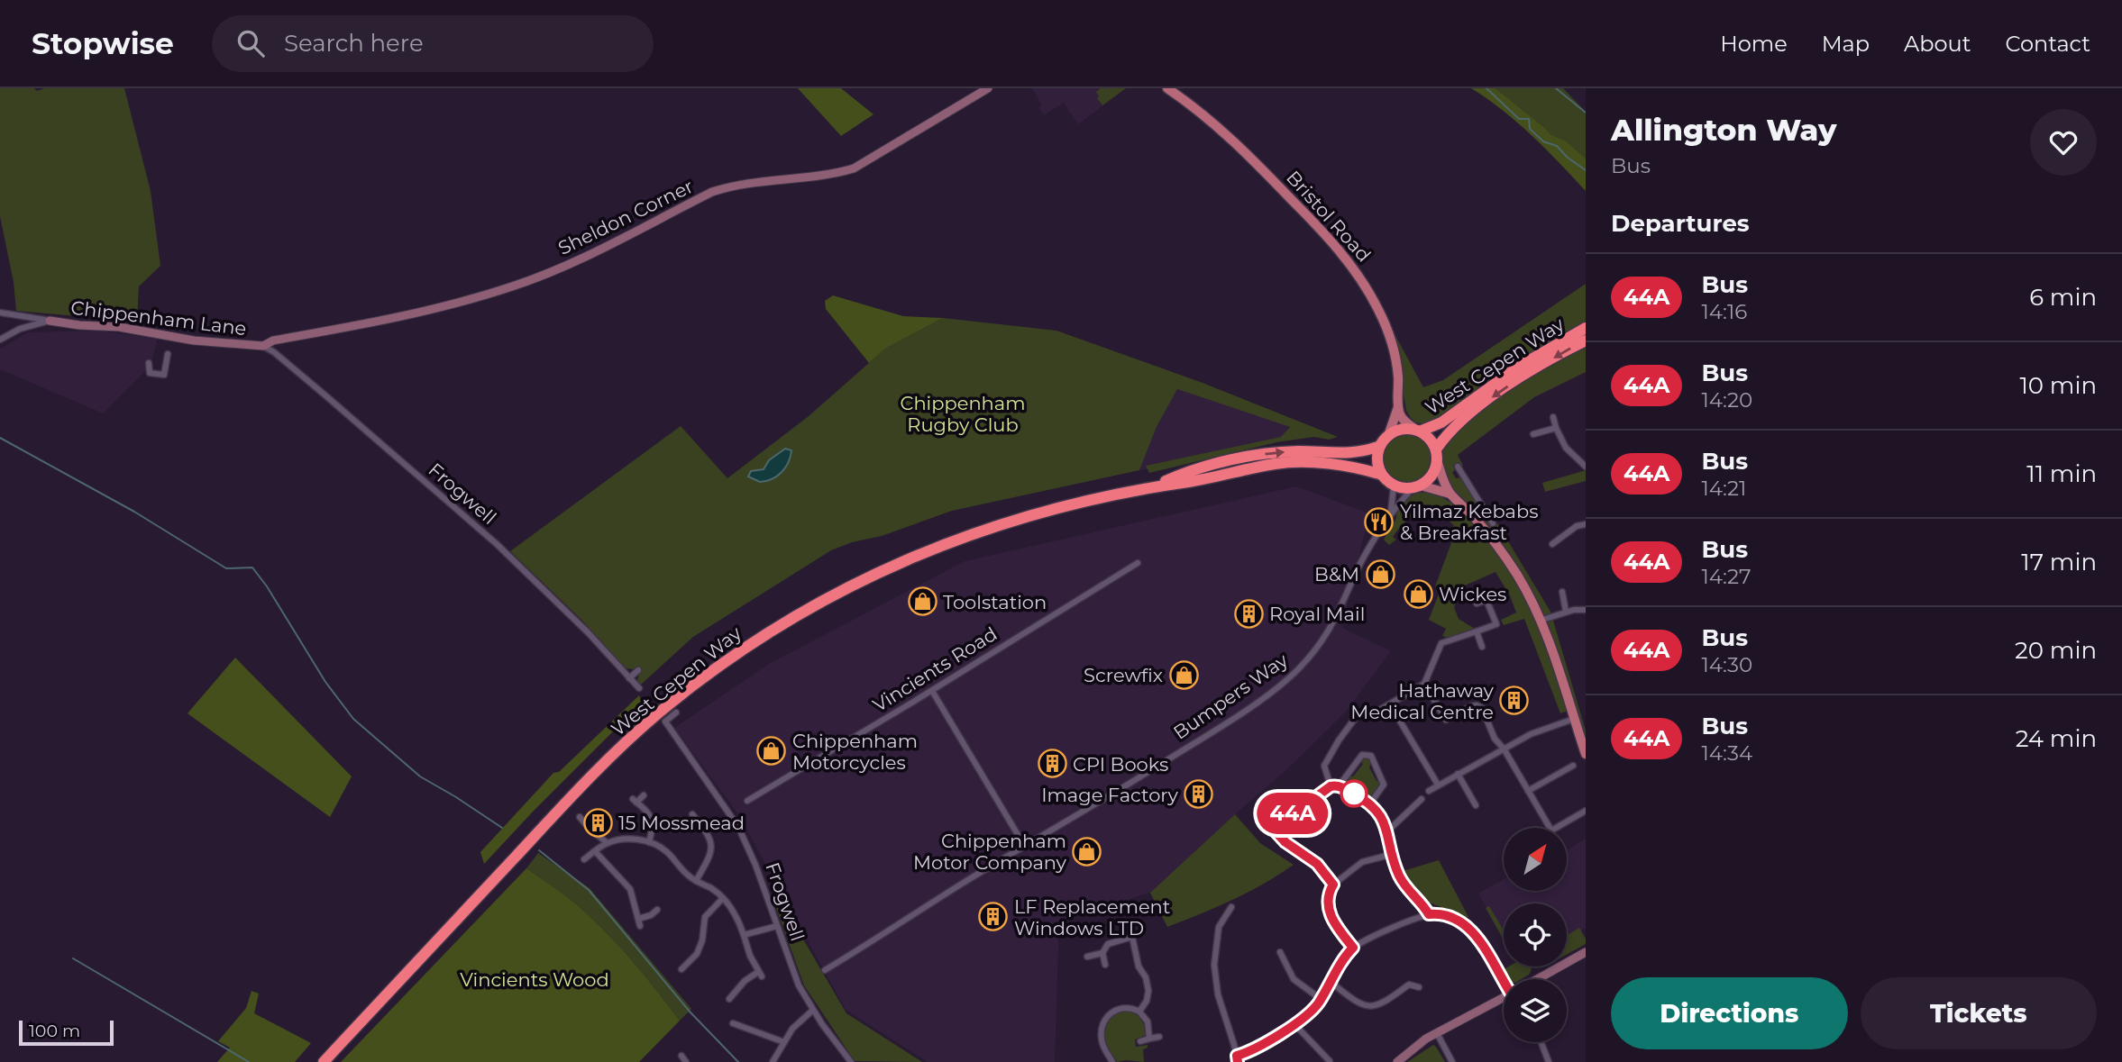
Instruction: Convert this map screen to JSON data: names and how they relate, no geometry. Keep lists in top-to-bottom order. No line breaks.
{"streets":{"highway":["West Cepen Way"],"main road":["Bristol Road"],"street":["Sheldon Corner","Chippenham Lane","Frogwell","Vincients Road","Bumpers Way"]},"crossings":[["Bristol Road","West Cepen Way"],["Bristol Road","Bumpers Way"],["Sheldon Corner","Chippenham Lane"],["Sheldon Corner","Frogwell"],["Chippenham Lane","Frogwell"],["West Cepen Way","Bumpers Way"]],"parks":["Chippenham Rugby Club","Vincients Wood"],"places":{"restaurant":["Yilmaz Kebabs & Breakfast"],"shop":["B&M","Wickes","Toolstation","Screwfix","Chippenham Motorcycles","Chippenham Motor Company"],"building":["Royal Mail","Hathaway Medical Centre","CPI Books","Image Factory","15 Mossmead","LF Replacement Windows LTD"]},"lines":["bus line 44A"],"scale_bar":"100 m","north":"top right","page":{"header":"Stopwise","search":"Search here","nav":["Home","Map","About","Contact"],"on_map":"44A","heading":[["Allington Way","Bus"],"Departures"],"list":[{"mark":"44A","name":"Bus","note":"14:16","value":"6 min"},{"mark":"44A","name":"Bus","note":"14:20","value":"10 min"},{"mark":"44A","name":"Bus","note":"14:21","value":"11 min"},{"mark":"44A","name":"Bus","note":"14:27","value":"17 min"},{"mark":"44A","name":"Bus","note":"14:30","value":"20 min"},{"mark":"44A","name":"Bus","note":"14:34","value":"24 min"}],"buttons":["Directions","Tickets"],"scale":"100 m"}}
